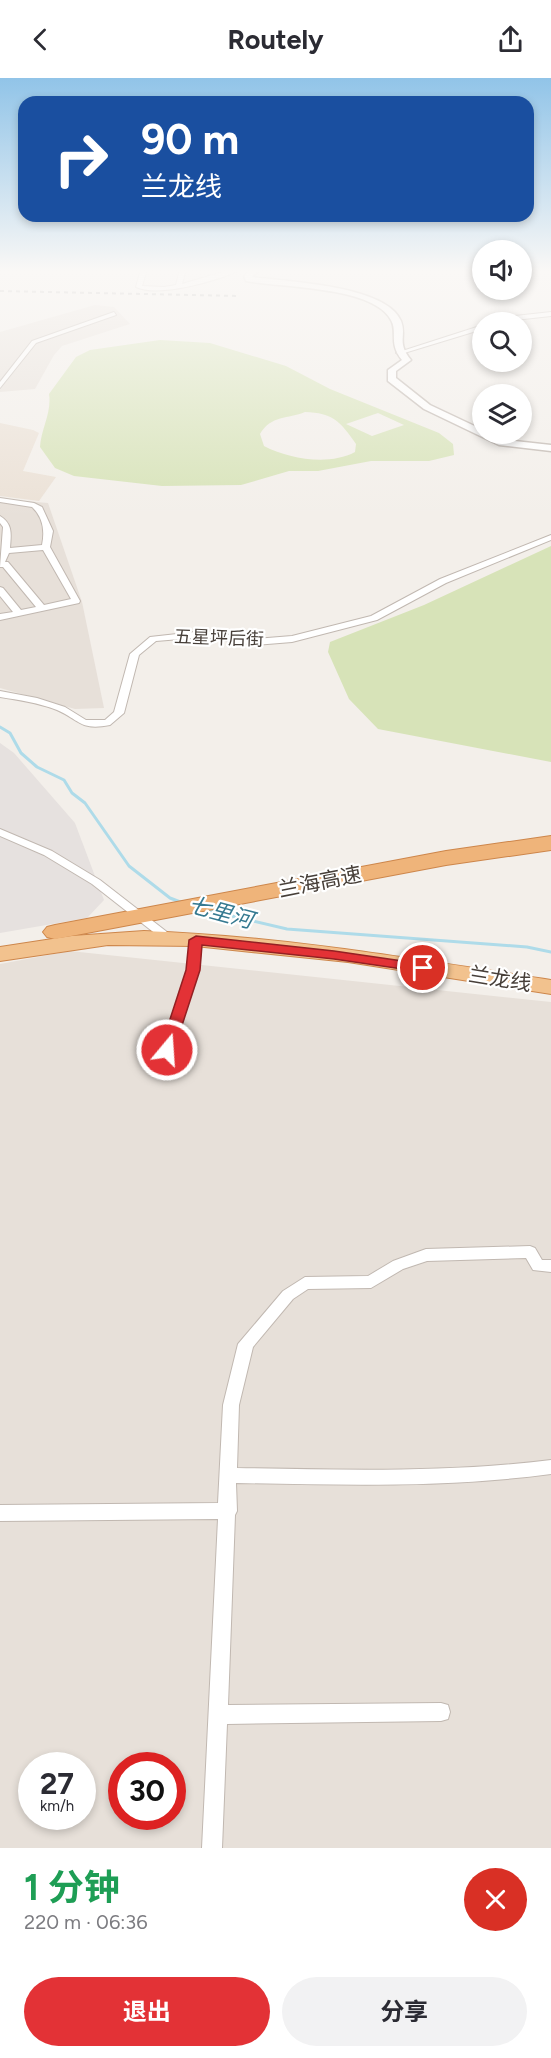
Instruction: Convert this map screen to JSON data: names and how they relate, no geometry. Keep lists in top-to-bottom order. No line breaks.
{"streets":{"highway":["兰海高速","兰龙线"],"street":["五星坪后街"]},"crossings":[["兰海高速","兰龙线"]],"water":["七里河"],"page":{"header":"Routely","turn":["90 m","兰龙线"],"speed":"27 km/h","limit":"30","heading":["1 分钟","220 m · 06:36"],"buttons":["退出","分享"]}}
